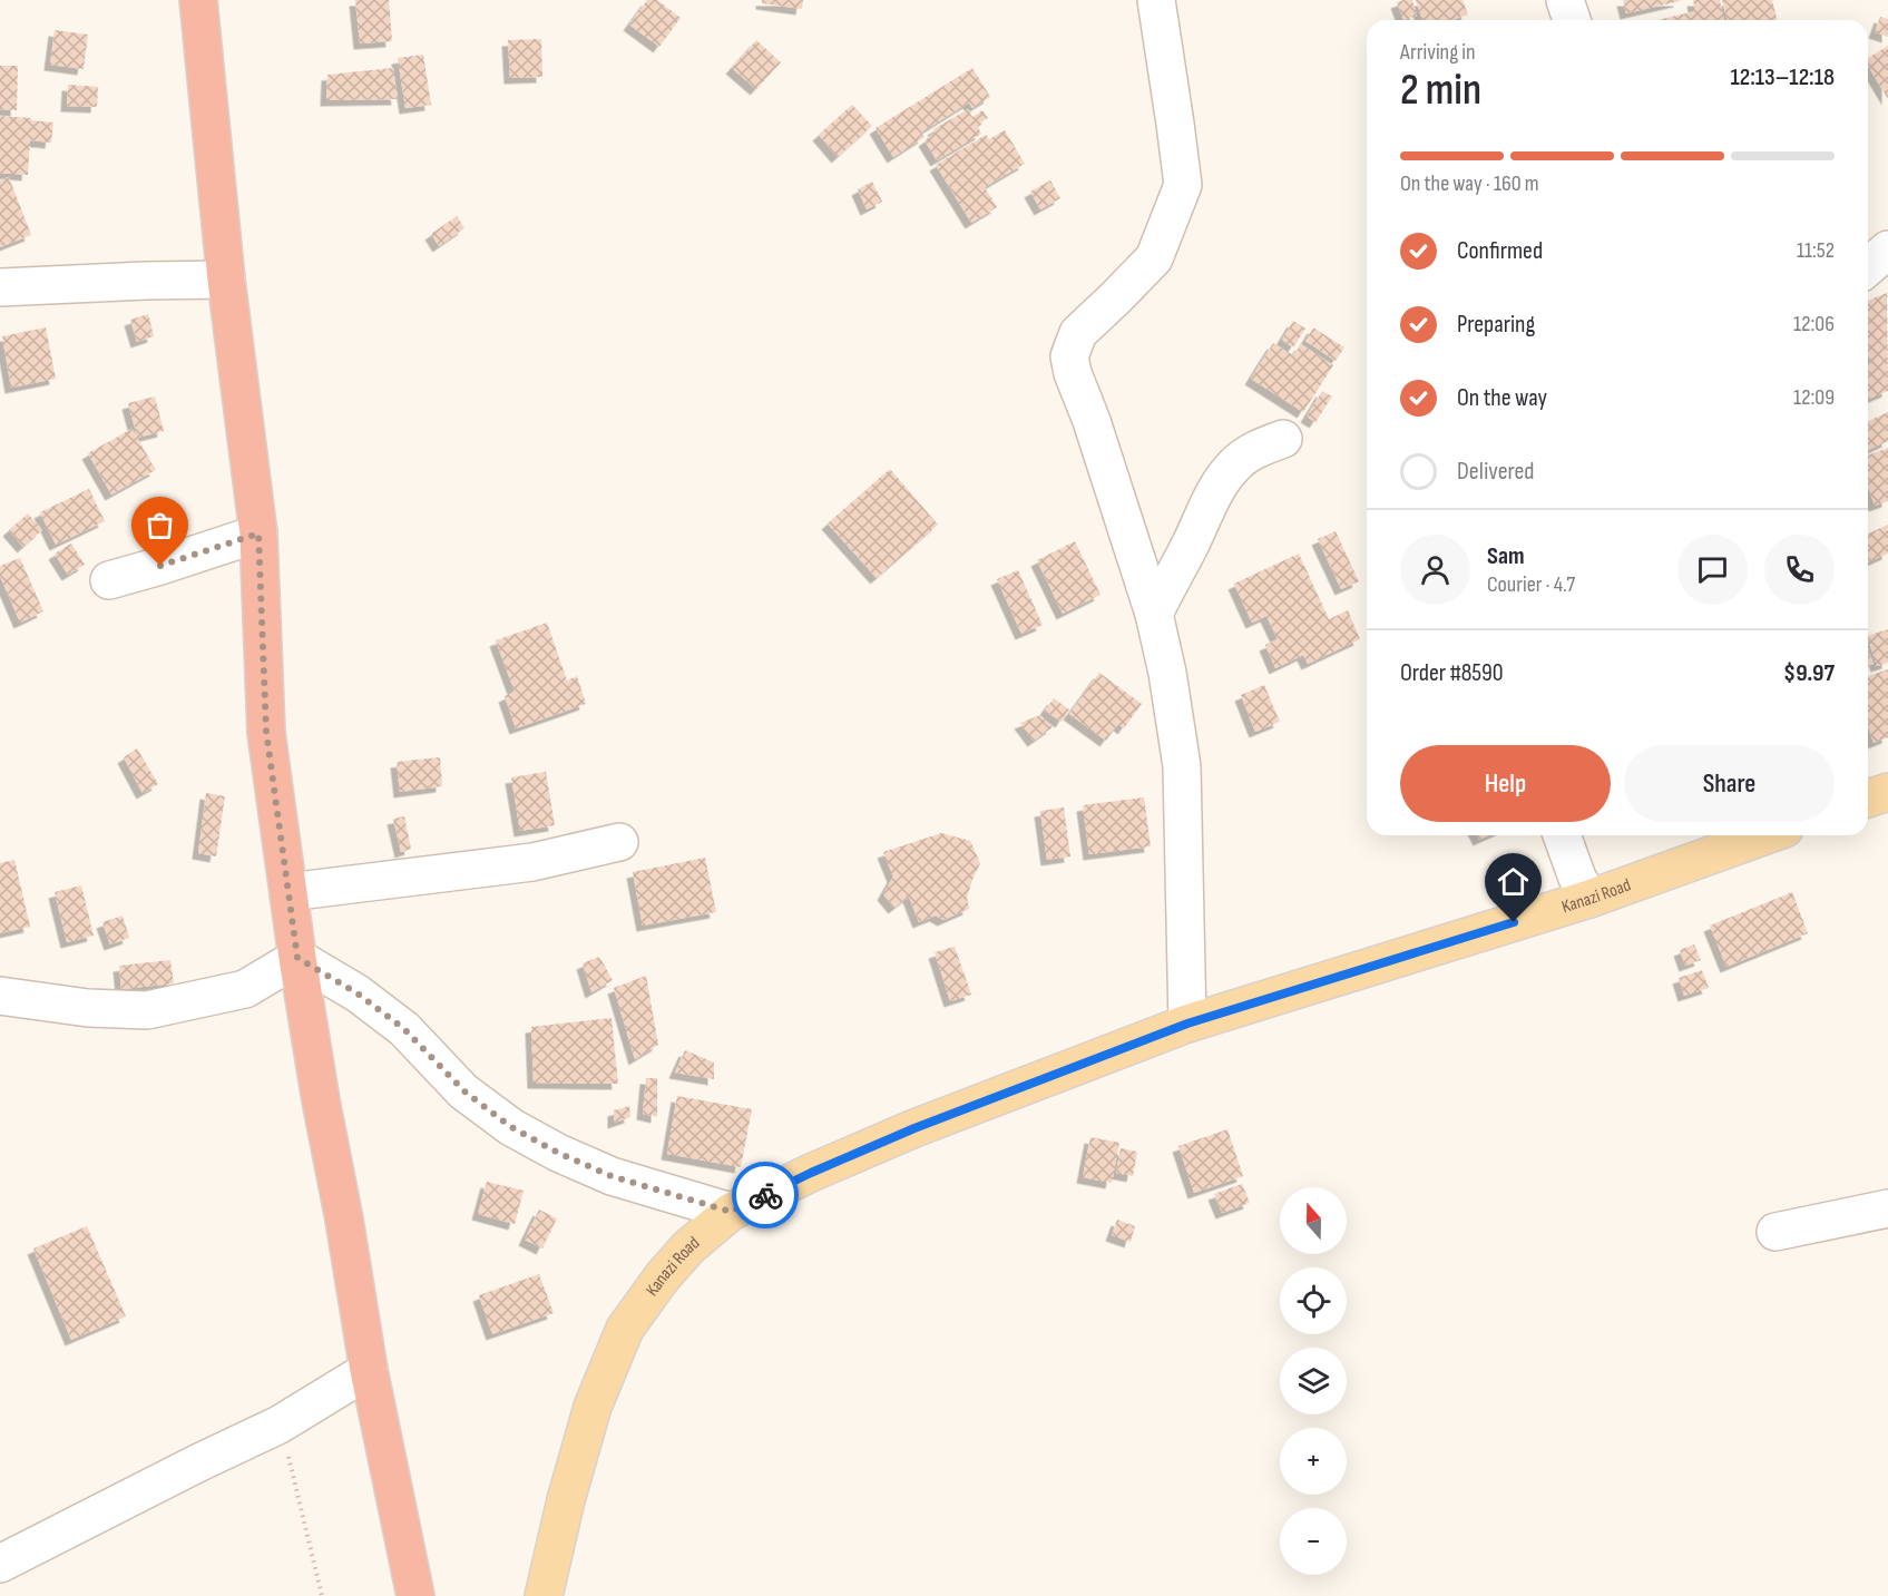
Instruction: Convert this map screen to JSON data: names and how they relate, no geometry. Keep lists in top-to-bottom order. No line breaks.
{"streets":{"main road":["Kanazi Road"]},"north":"top","page":{"heading":["2 min","Arriving in","12:13–12:18"],"panel":["Sam","Courier · 4.7","Order #8590","$9.97"],"bar":"On the way · 160 m","list":[["Confirmed","11:52"],["Preparing","12:06"],["On the way","12:09"],"Delivered"],"buttons":["Help","Share"],"map_buttons":["+","−"]}}
